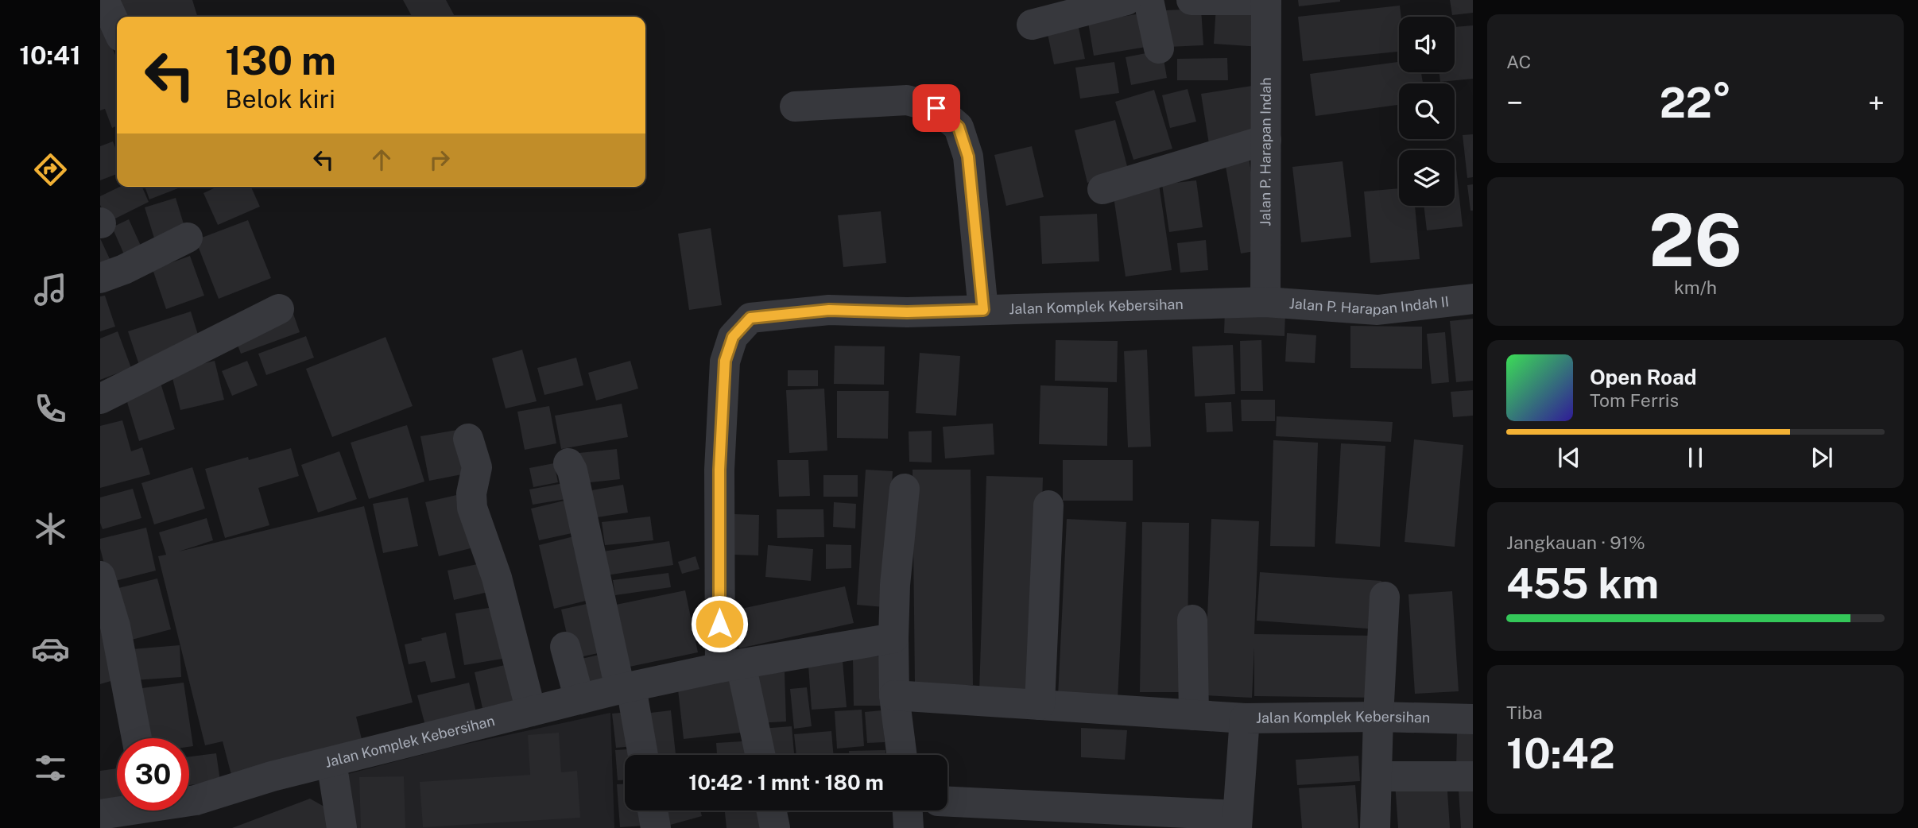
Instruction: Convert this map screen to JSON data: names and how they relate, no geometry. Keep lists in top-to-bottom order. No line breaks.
{"streets":{"street":["Jalan P. Harapan Indah","Jalan P. Harapan Indah II","Jalan Komplek Kebersihan"]},"crossings":[["Jalan P. Harapan Indah","Jalan P. Harapan Indah II"],["Jalan P. Harapan Indah","Jalan Komplek Kebersihan"],["Jalan P. Harapan Indah II","Jalan Komplek Kebersihan"]],"page":{"tabs":"10:41","tile":["AC",["26","km/h"],["Jangkauan · 91%","455 km"],["Tiba","10:42"]],"turn":["130 m","Belok kiri"],"heat":["−","22°","+"],"song":["Open Road","Tom Ferris"],"limit":"30","trip":"10:42 · 1 mnt · 180 m"}}
